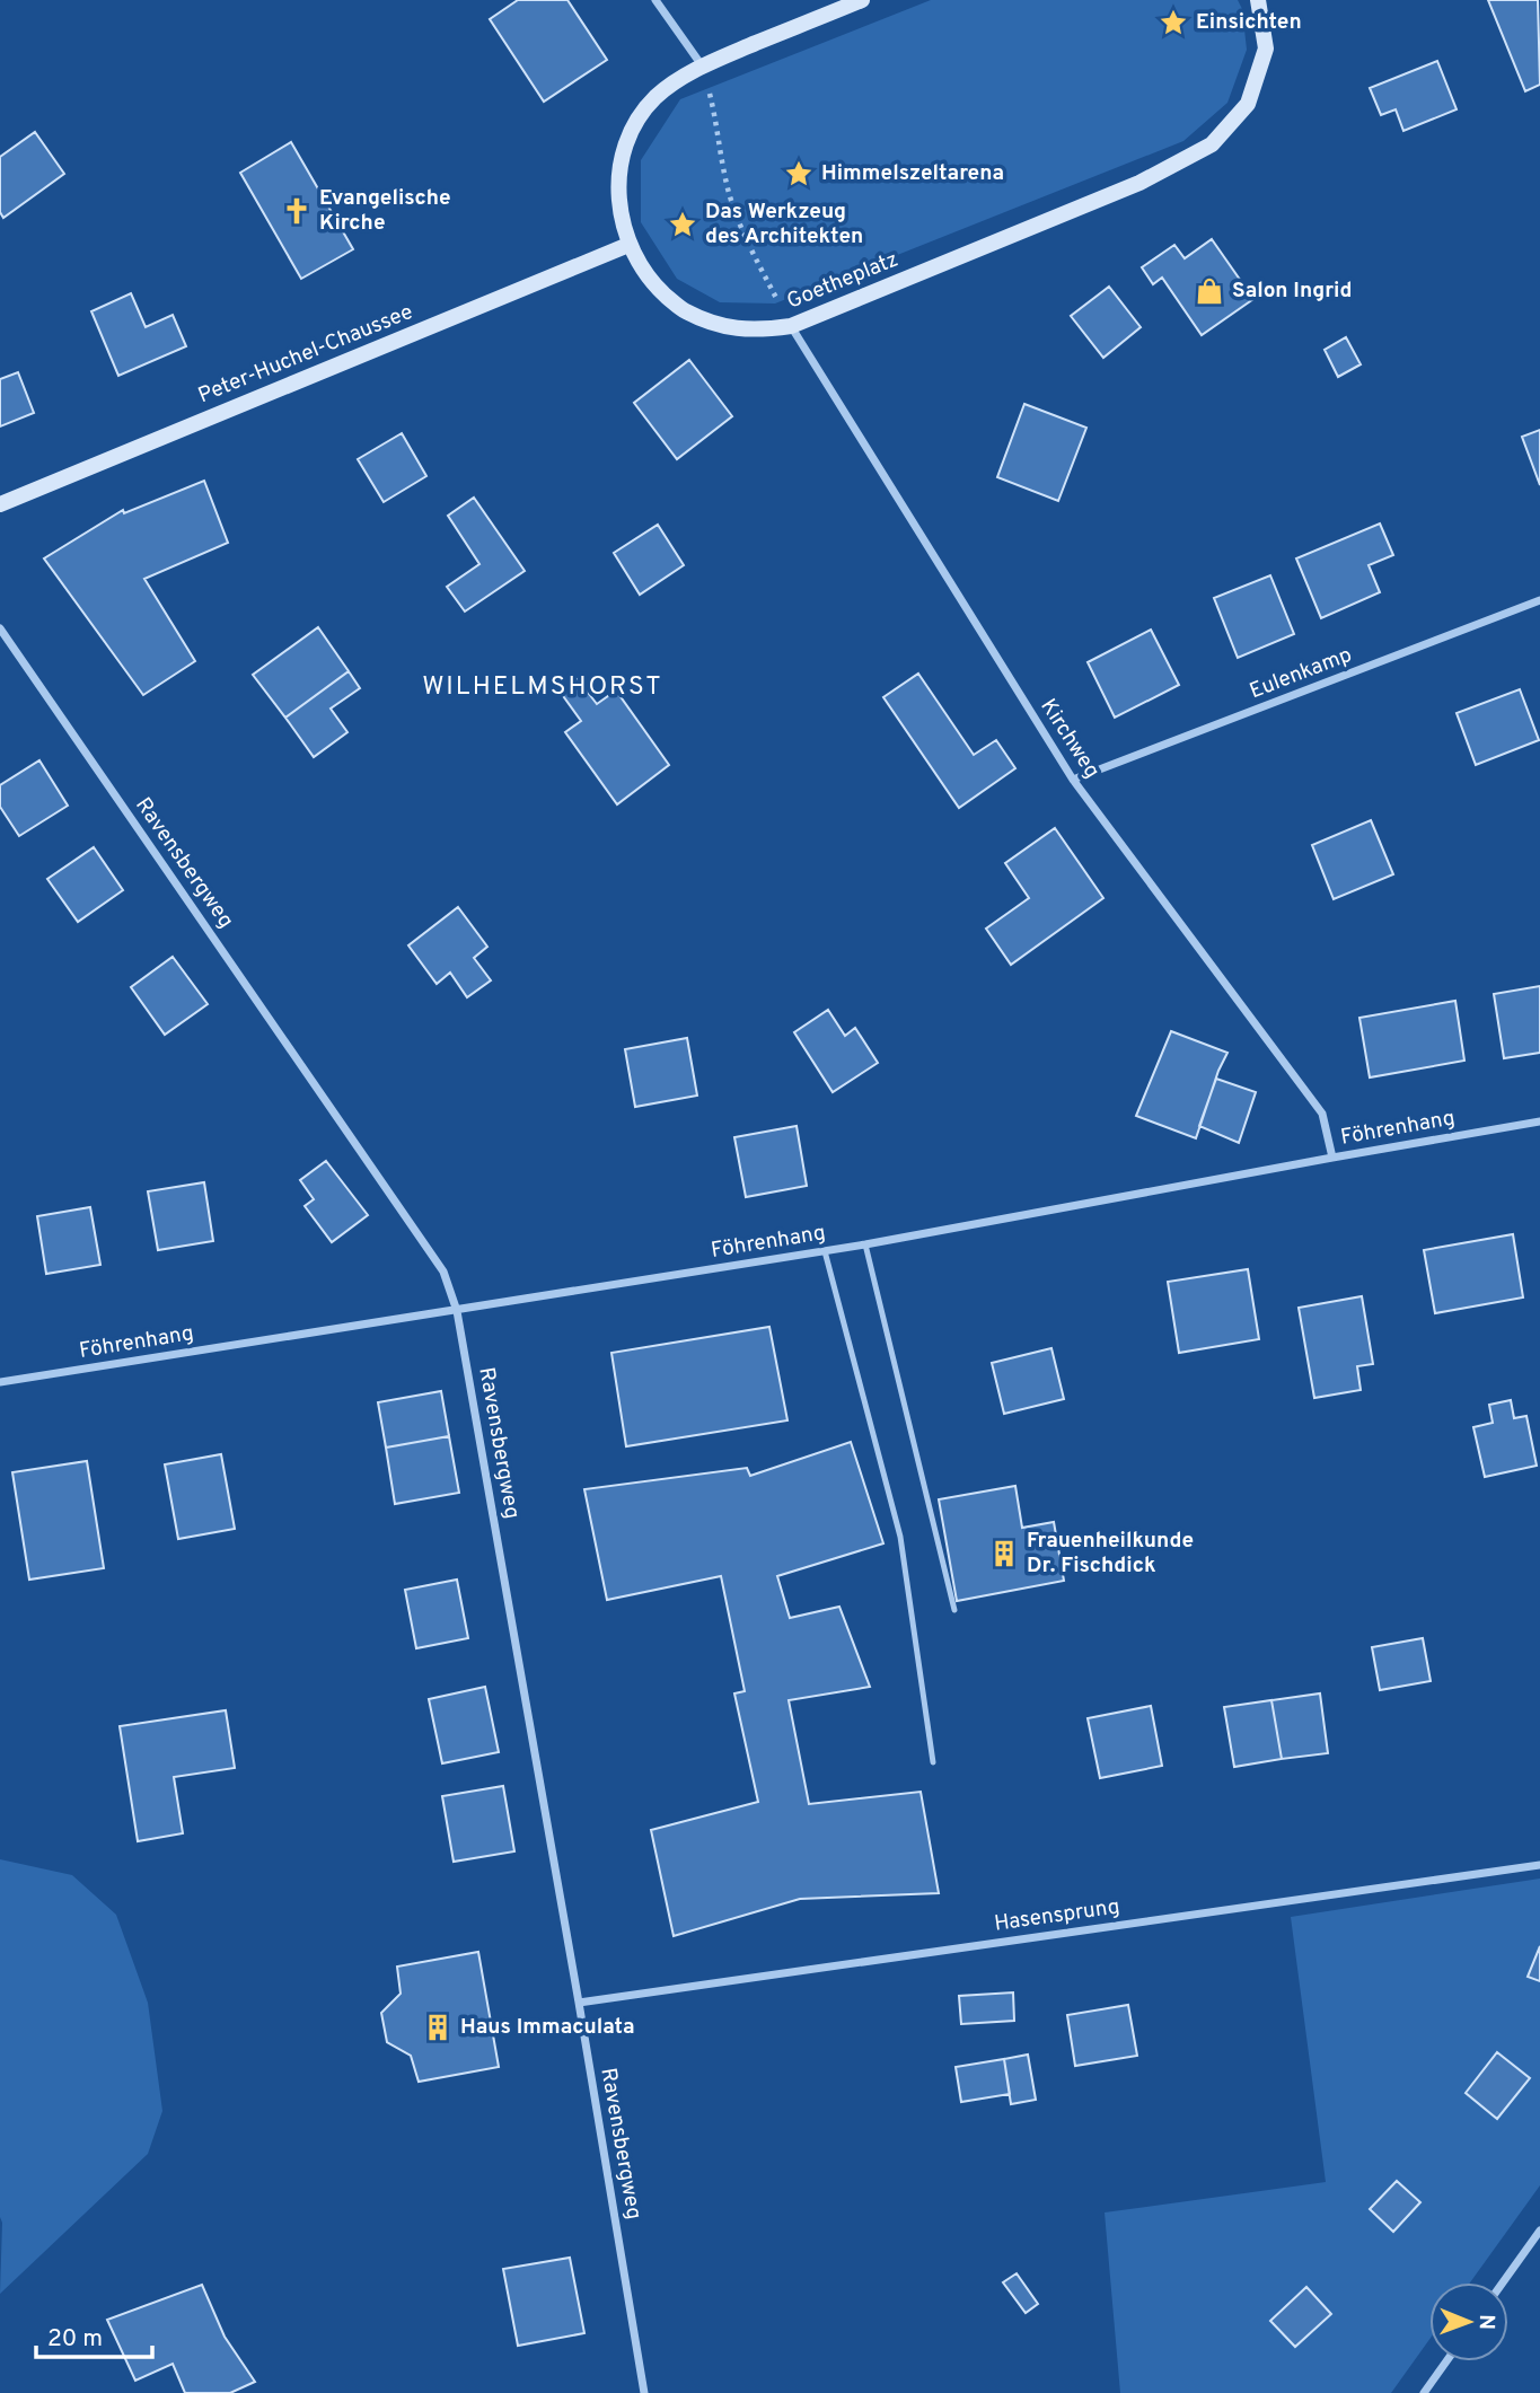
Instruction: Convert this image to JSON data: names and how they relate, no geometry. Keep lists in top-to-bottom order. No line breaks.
{"streets":{"street":["Goetheplatz","Peter-Huchel-Chaussee","Eulenkamp","Kirchweg","Ravensbergweg","Föhrenhang","Hasensprung"]},"crossings":[["Goetheplatz","Peter-Huchel-Chaussee"],["Goetheplatz","Kirchweg"],["Eulenkamp","Kirchweg"],["Kirchweg","Föhrenhang"],["Ravensbergweg","Föhrenhang"],["Ravensbergweg","Hasensprung"]],"districts":["WILHELMSHORST"],"places":{"place":["Einsichten","Himmelszeltarena","Das Werkzeug des Architekten"],"church":["Evangelische Kirche"],"shop":["Salon Ingrid"],"building":["Frauenheilkunde Dr. Fischdick","Haus Immaculata"]},"scale_bar":"20 m","north":"right"}
